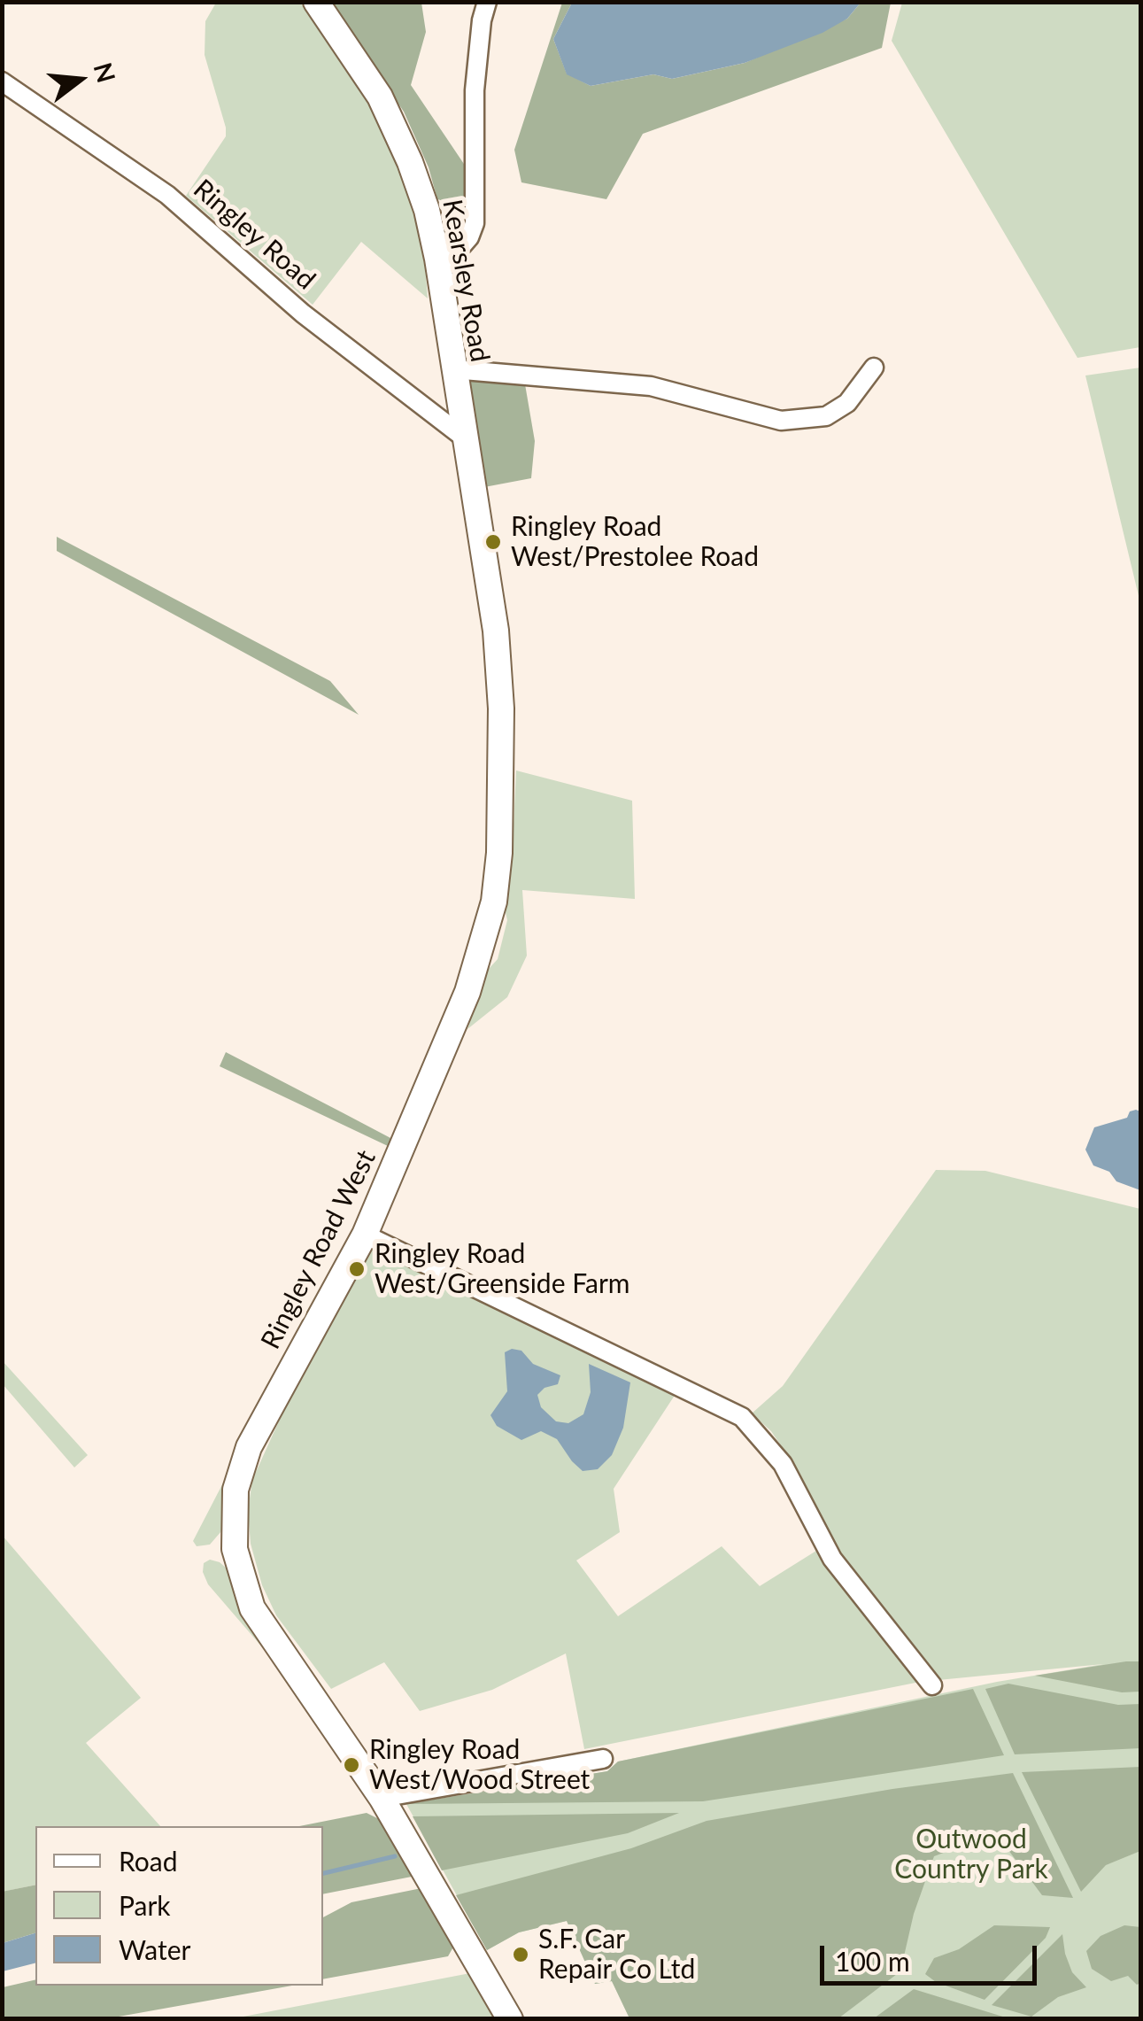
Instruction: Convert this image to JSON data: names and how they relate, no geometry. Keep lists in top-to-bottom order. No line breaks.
{"streets":{"main road":["Kearsley Road","Ringley Road West"],"street":["Ringley Road"]},"crossings":[["Ringley Road","Kearsley Road"],["Ringley Road","Ringley Road West"],["Kearsley Road","Ringley Road West"]],"parks":["Outwood Country Park"],"places":["Ringley Road West/Prestolee Road","Ringley Road West/Greenside Farm","Ringley Road West/Wood Street","S.F. Car Repair Co Ltd"],"legend":["Road","Park","Water"],"scale_bar":"100 m","north":"right"}
